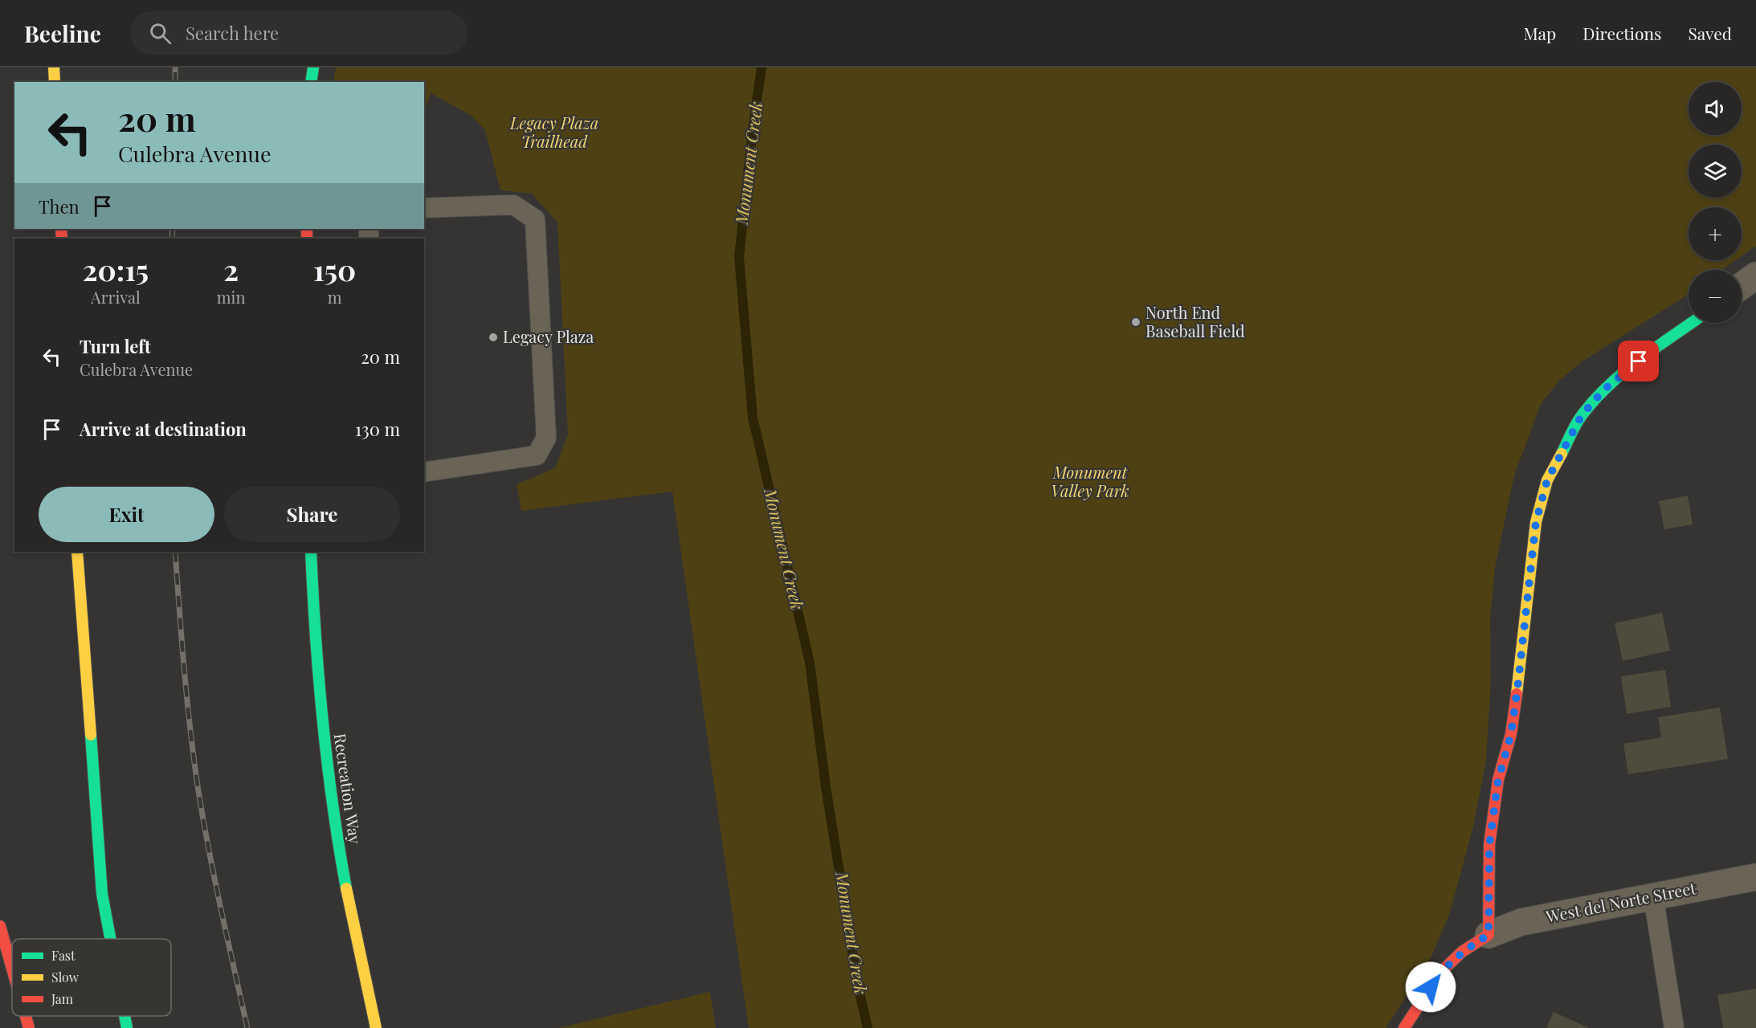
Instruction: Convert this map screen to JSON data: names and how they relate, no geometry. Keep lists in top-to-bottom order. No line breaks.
{"streets":{"main road":["Recreation Way"],"street":["West del Norte Street"]},"water":["Monument Creek"],"parks":["Legacy Plaza Trailhead","Monument Valley Park"],"places":["North End Baseball Field","Legacy Plaza"],"legend":["Fast","Slow","Jam"],"page":{"header":"Beeline","search":"Search here","nav":["Map","Directions","Saved"],"map_buttons":["+","−"],"turn":["20 m","Culebra Avenue"],"then":"Then","eta":["20:15","Arrival","2","min","150","m"],"list":[{"name":"Turn left","note":"Culebra Avenue","value":"20 m"},{"name":"Arrive at destination","value":"130 m"}],"buttons":["Exit","Share"]}}
